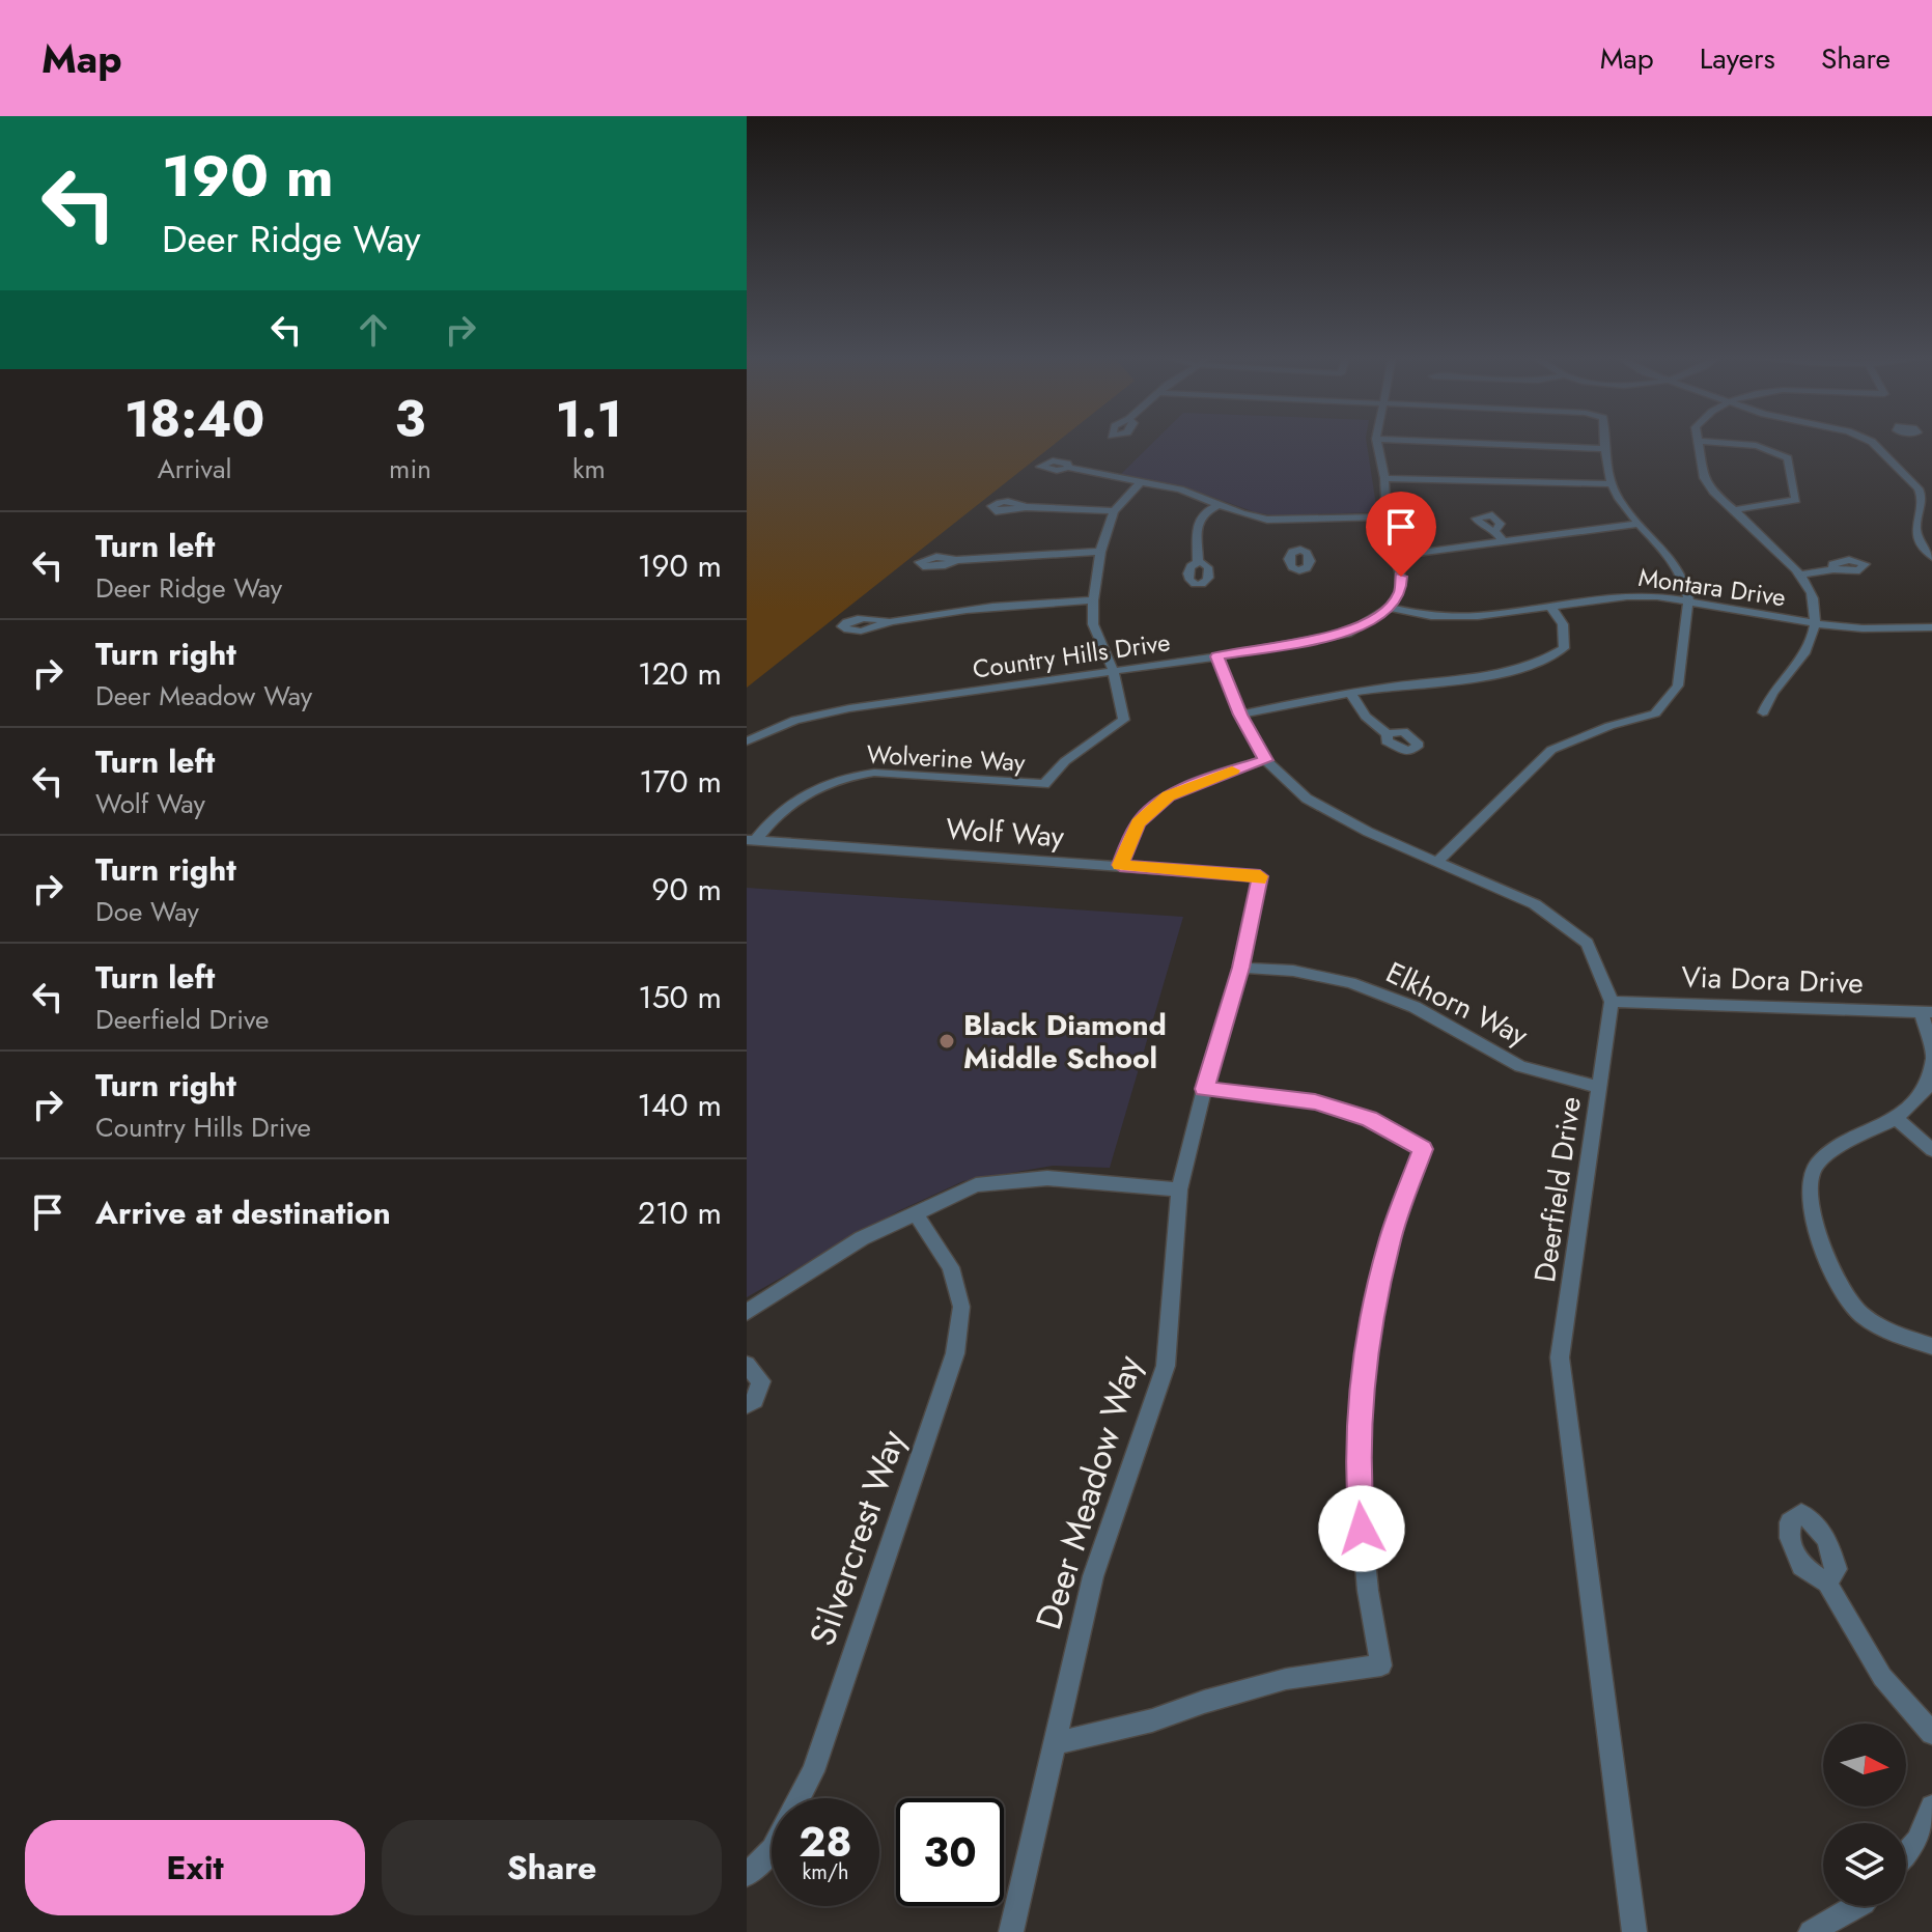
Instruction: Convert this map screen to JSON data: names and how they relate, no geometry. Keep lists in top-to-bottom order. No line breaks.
{"streets":{"street":["Montara Drive","Country Hills Drive","Wolverine Way","Wolf Way","Via Dora Drive","Elkhorn Way","Deerfield Drive","Deer Meadow Way","Silvercrest Way"]},"crossings":[["Montara Drive","Country Hills Drive"],["Country Hills Drive","Wolverine Way"],["Wolverine Way","Wolf Way"],["Wolf Way","Deer Meadow Way"],["Via Dora Drive","Deerfield Drive"],["Elkhorn Way","Deerfield Drive"],["Elkhorn Way","Deer Meadow Way"]],"places":["Black Diamond Middle School"],"north":"right","page":{"header":"Map","nav":["Map","Layers","Share"],"turn":["190 m","Deer Ridge Way"],"eta":["18:40","Arrival","3","min","1.1","km"],"list":[{"name":"Turn left","note":"Deer Ridge Way","value":"190 m"},{"name":"Turn right","note":"Deer Meadow Way","value":"120 m"},{"name":"Turn left","note":"Wolf Way","value":"170 m"},{"name":"Turn right","note":"Doe Way","value":"90 m"},{"name":"Turn left","note":"Deerfield Drive","value":"150 m"},{"name":"Turn right","note":"Country Hills Drive","value":"140 m"},{"name":"Arrive at destination","value":"210 m"}],"speed":"28 km/h","limit":"30","buttons":["Exit","Share"]}}
